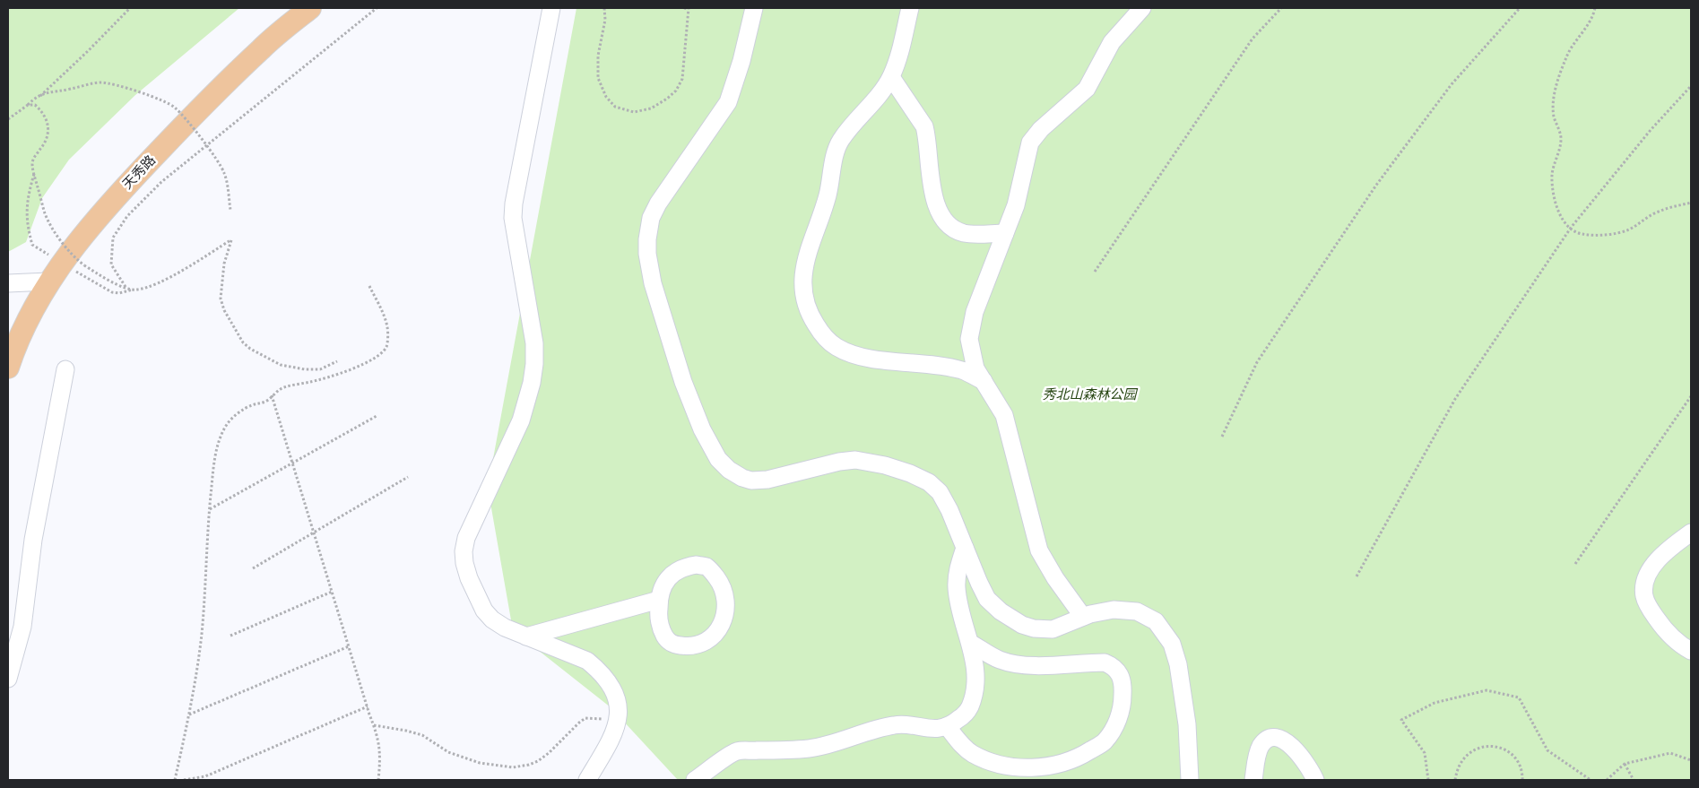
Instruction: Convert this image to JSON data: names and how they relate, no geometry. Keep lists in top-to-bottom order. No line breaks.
{"streets":{"main road":["天秀路"]},"parks":["秀北山森林公园"]}
